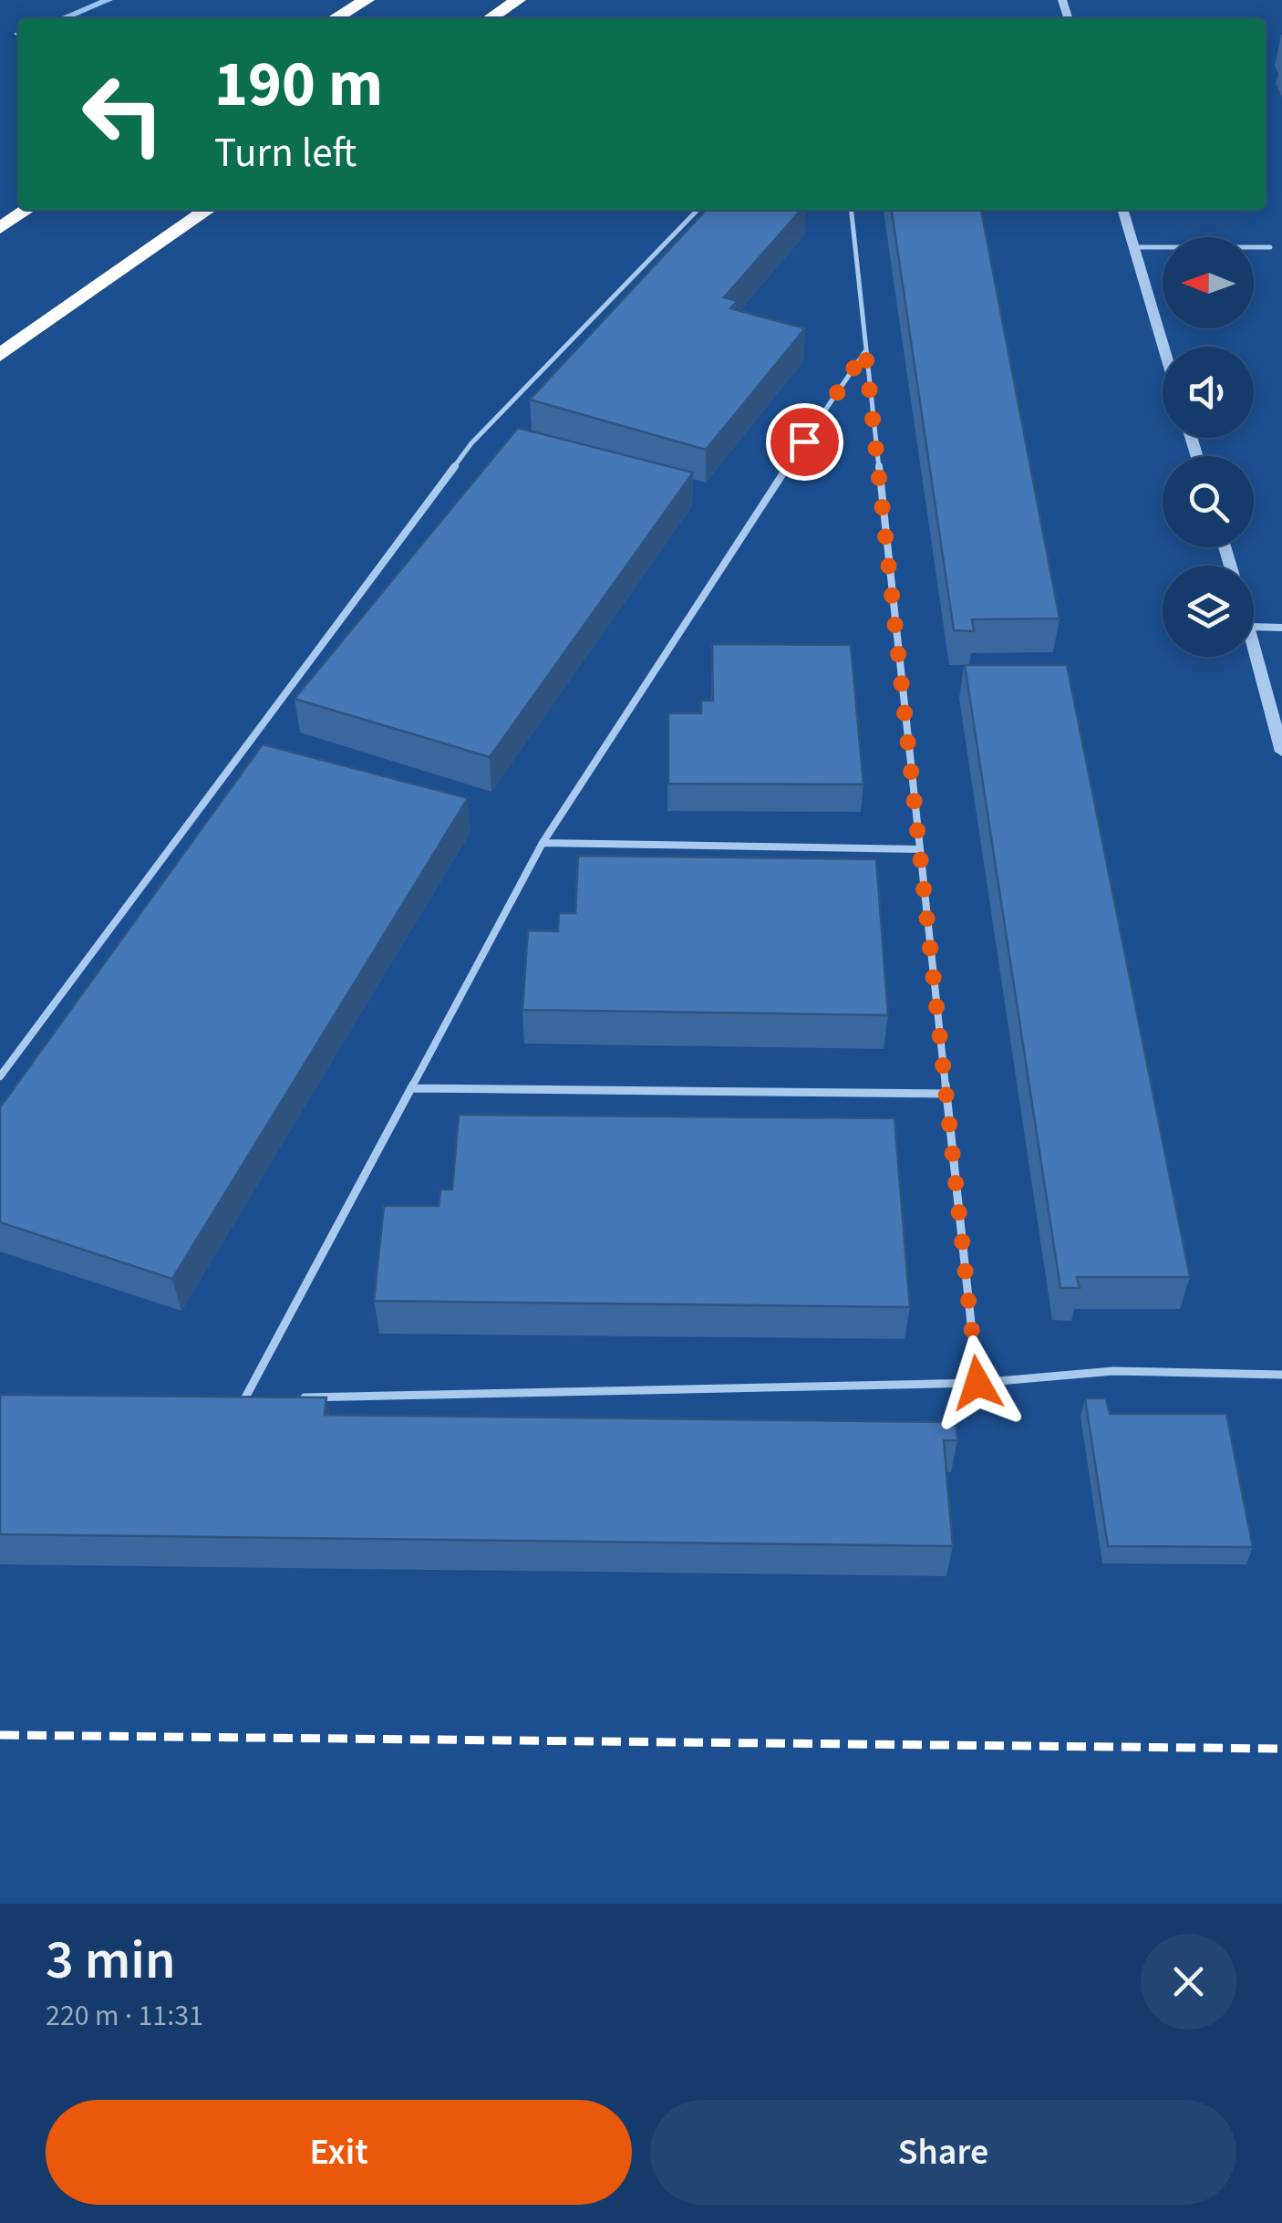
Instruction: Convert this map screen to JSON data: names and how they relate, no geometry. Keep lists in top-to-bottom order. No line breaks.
{"north":"left","page":{"turn":["190 m","Turn left"],"heading":["3 min","220 m · 11:31"],"buttons":["Exit","Share"]}}
